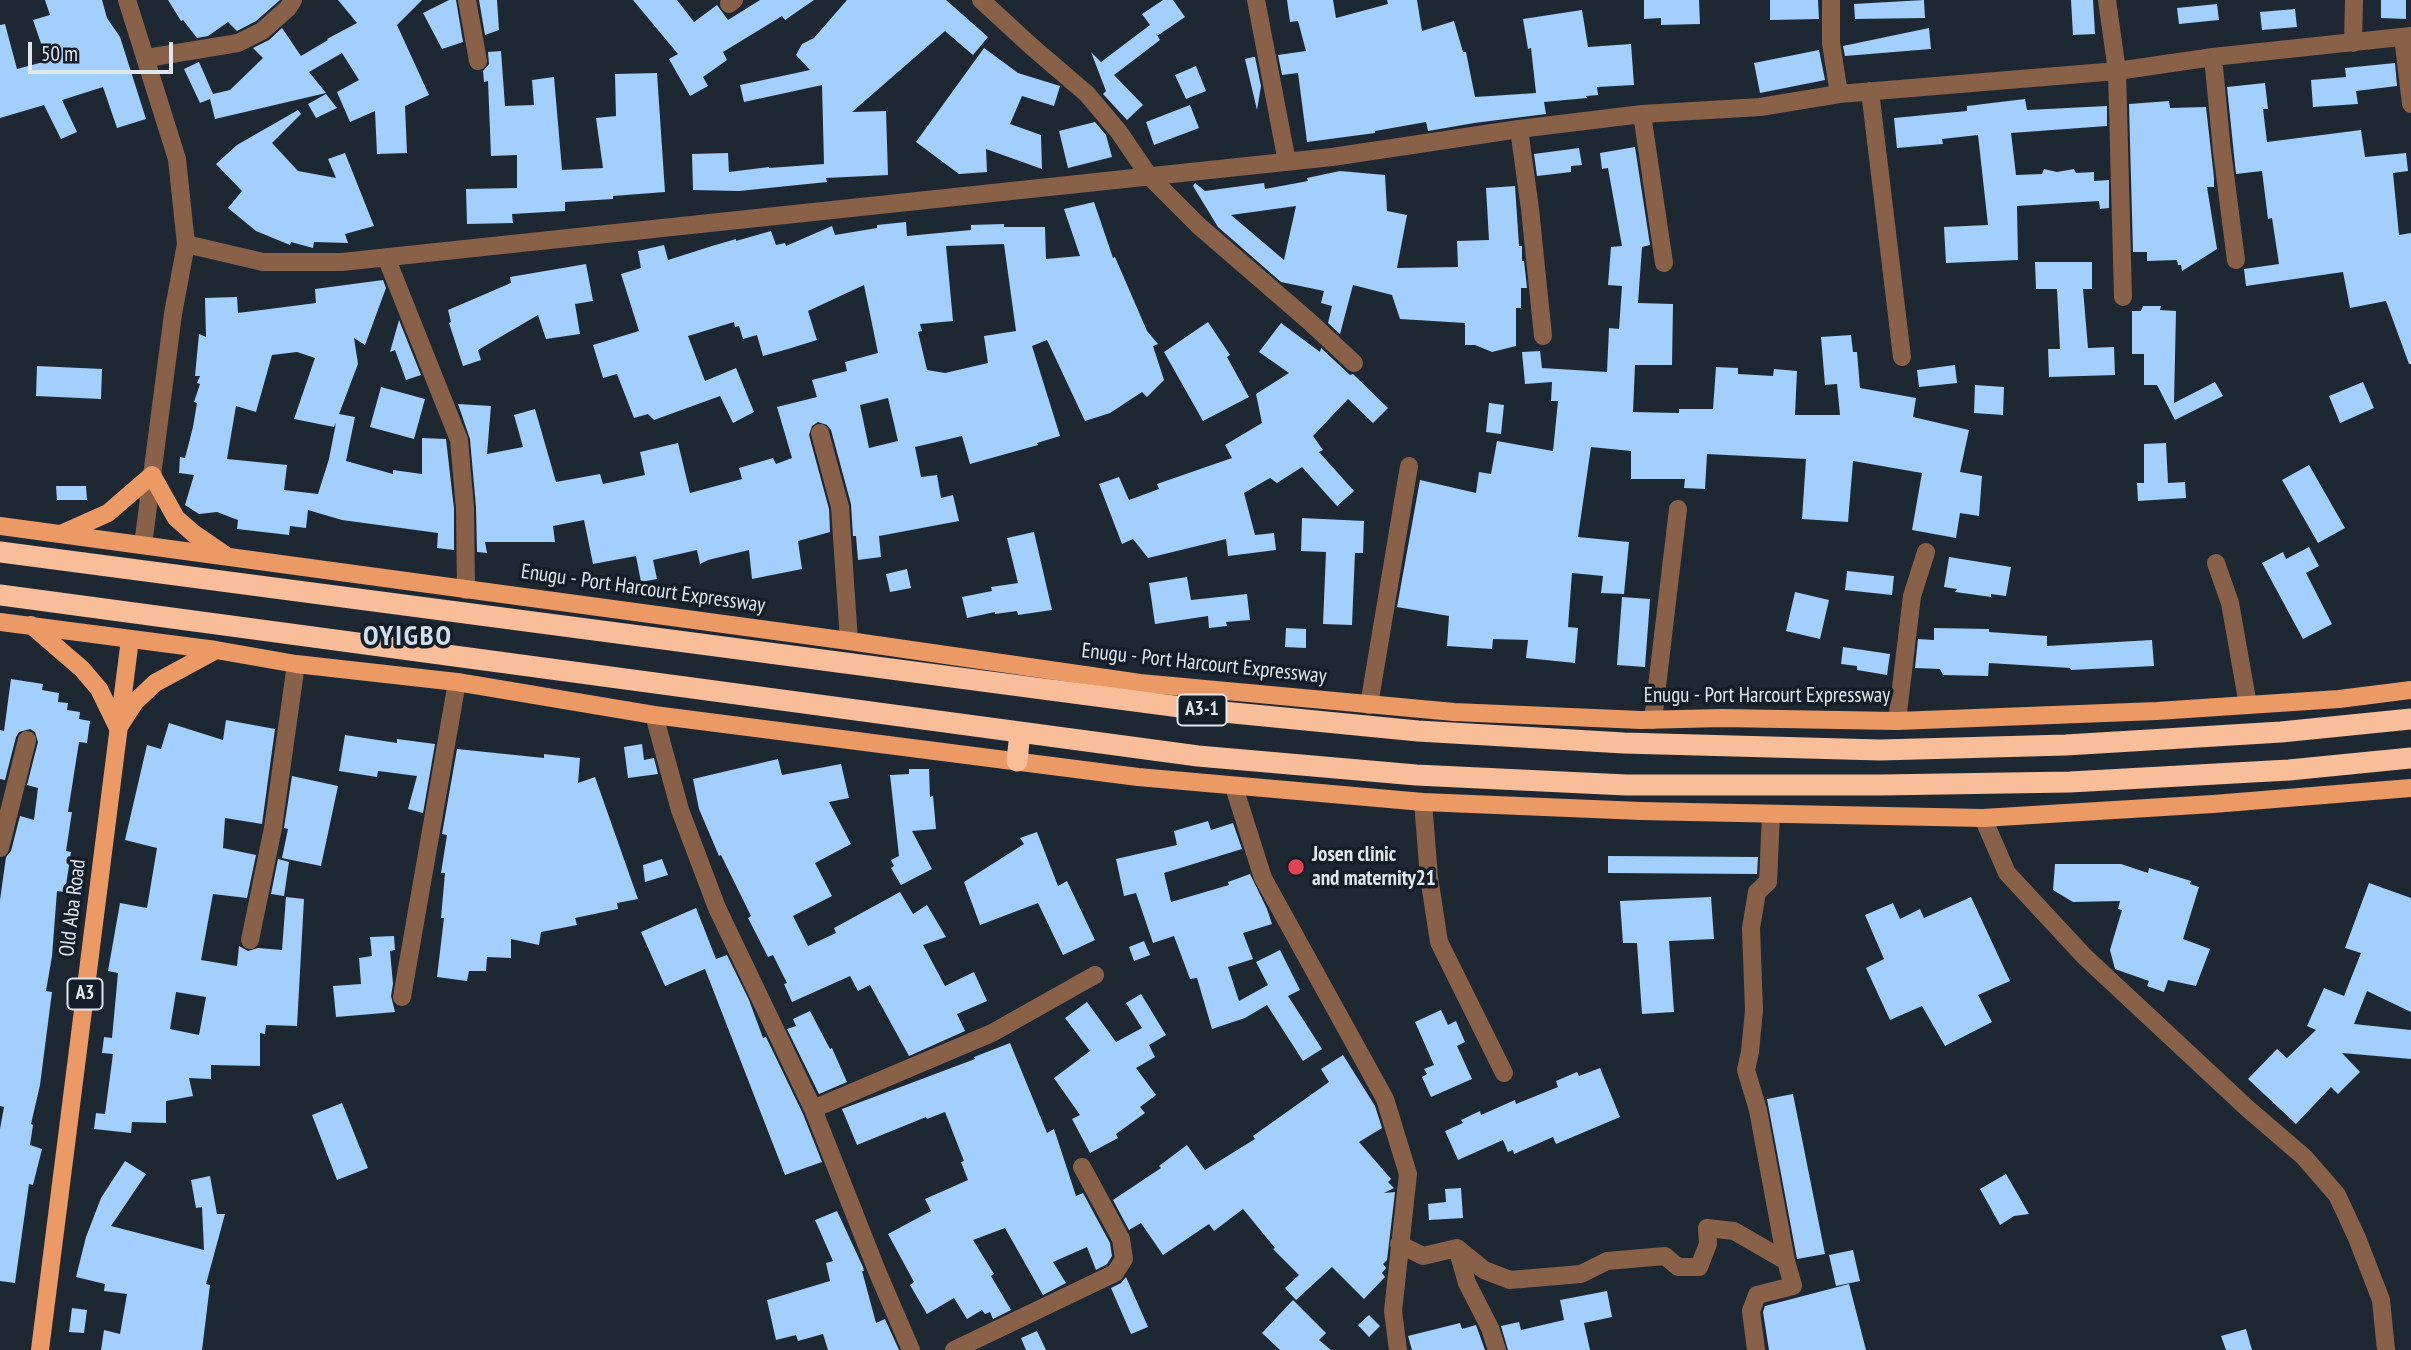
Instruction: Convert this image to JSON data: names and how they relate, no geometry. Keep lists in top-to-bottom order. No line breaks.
{"streets":{"highway":["Enugu - Port Harcourt Expressway","A3-1"],"main road":["Old Aba Road","A3"]},"districts":["OYIGBO"],"places":["Josen clinic and maternity21"],"scale_bar":"50 m"}
